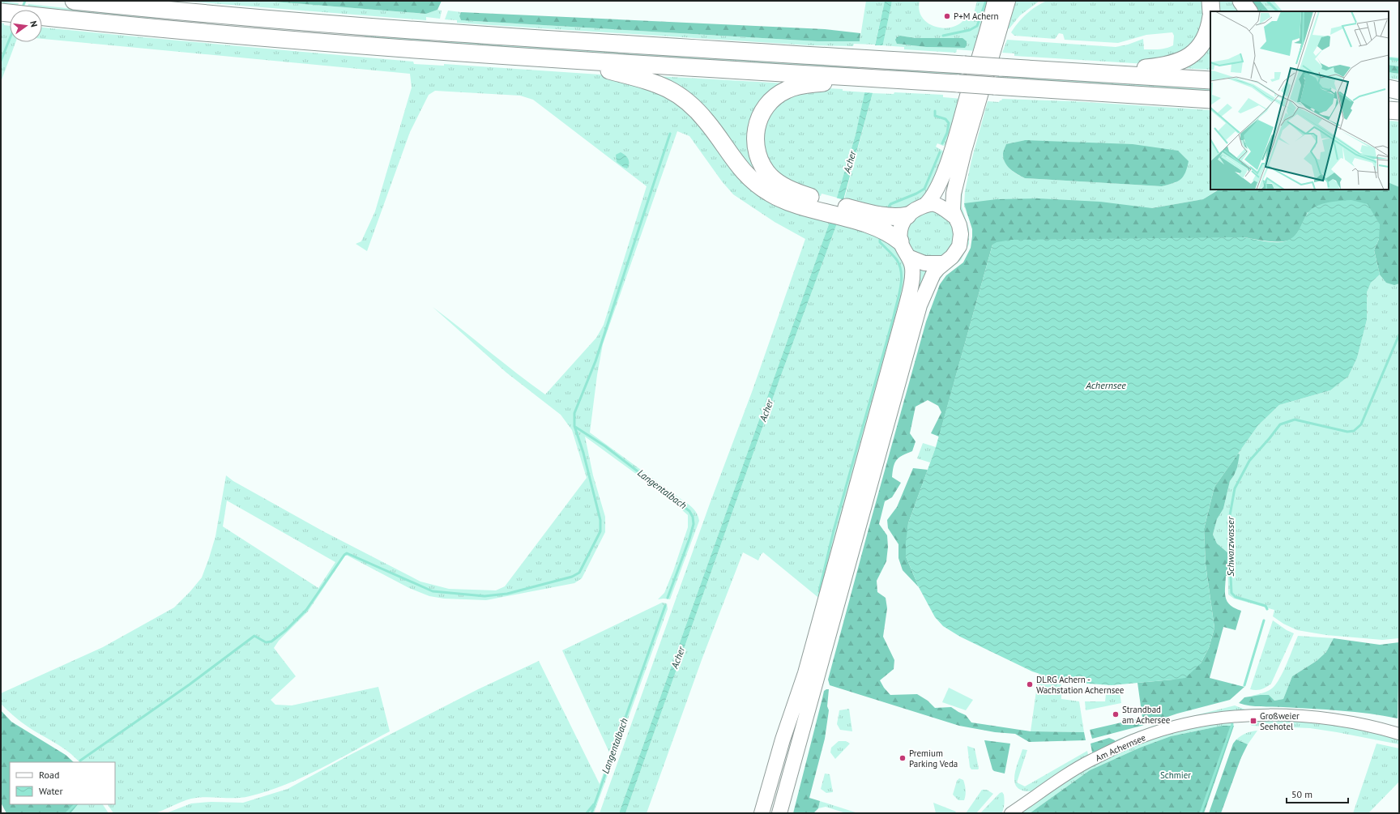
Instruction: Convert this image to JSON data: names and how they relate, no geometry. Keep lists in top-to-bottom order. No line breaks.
{"streets":{"street":["Am Achernsee"]},"water":["Acher","Achernsee","Langentalbach","Schwarzwasser"],"parks":["Schmier"],"places":{"other":["P+M Achern","DLRG Achern - Wachstation Achernsee","Strandbad am Achersee","Premium Parking Veda"],"transit":["Großweier Seehotel"]},"legend":["Road","Water"],"scale_bar":"50 m","north":"right"}
